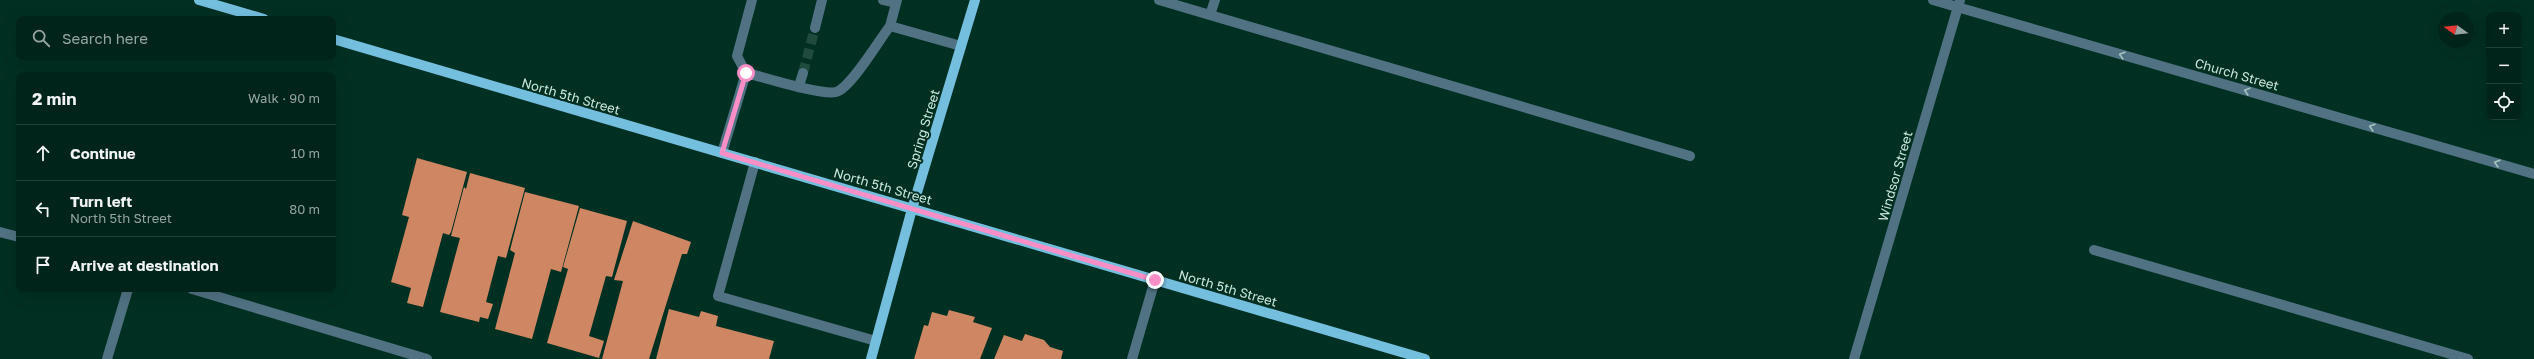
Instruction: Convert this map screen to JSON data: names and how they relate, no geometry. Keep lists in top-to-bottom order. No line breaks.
{"streets":{"main road":["North 5th Street","Spring Street"],"street":["Church Street","Windsor Street"]},"crossings":[["Church Street","Windsor Street"],["North 5th Street","Spring Street"]],"one_way":["Church Street"],"north":"left","page":{"map_buttons":["+","−"],"search":"Search here","heading":["2 min","Walk · 90 m"],"list":[["Continue","10 m"],["Turn left","North 5th Street","80 m"],"Arrive at destination"]}}
